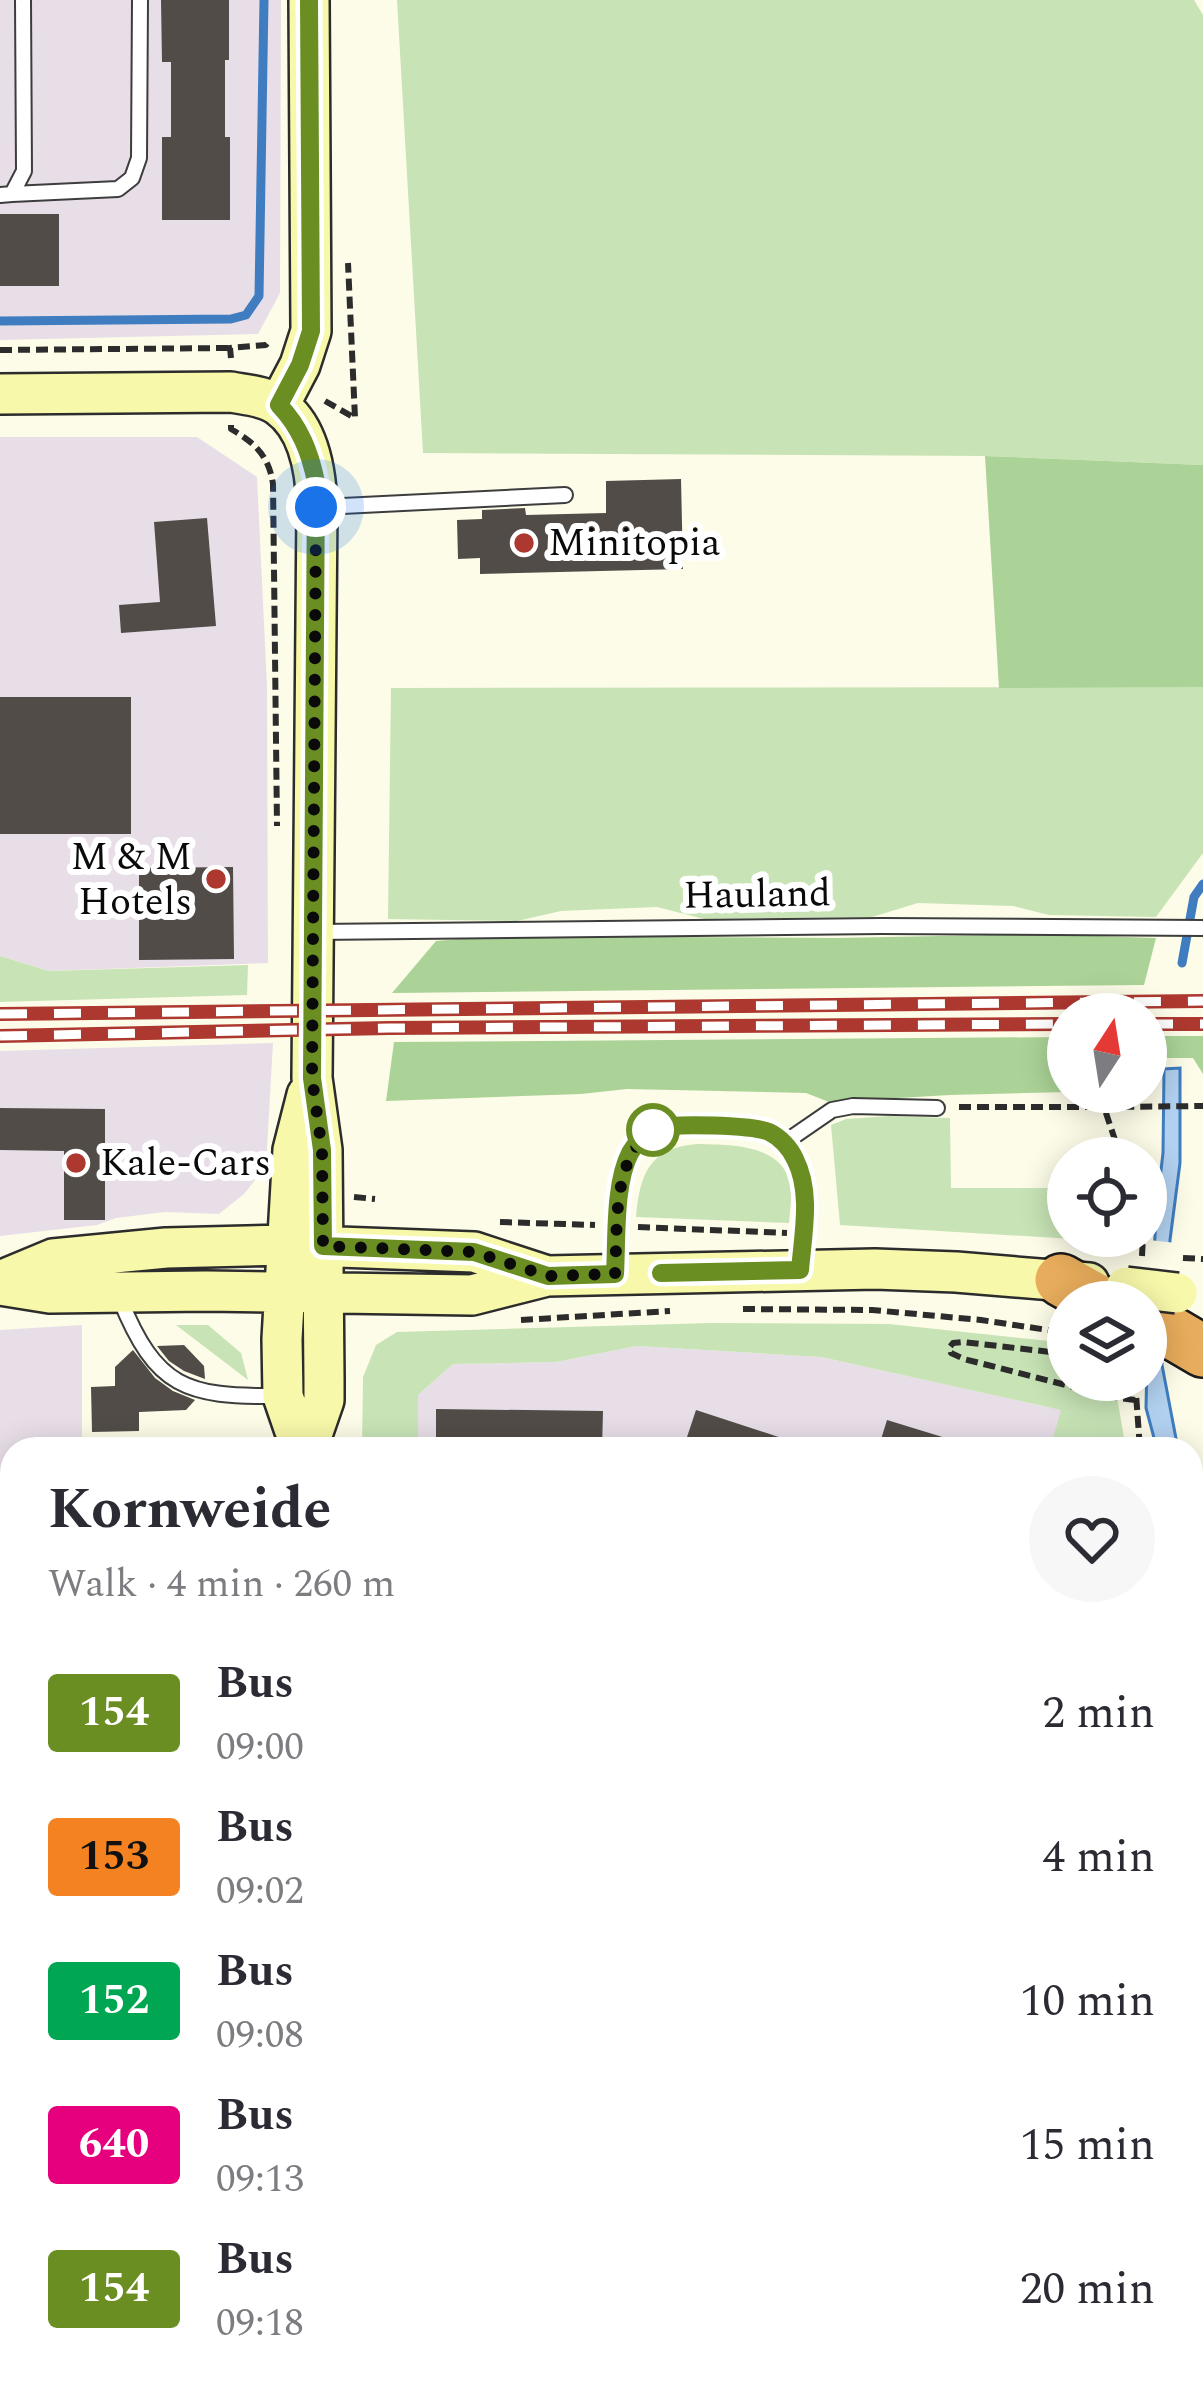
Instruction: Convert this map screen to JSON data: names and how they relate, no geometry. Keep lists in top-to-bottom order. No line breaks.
{"streets":{"lane":["Hauland"]},"places":["Minitopia","M & M Hotels","Kale-Cars"],"lines":["bus line 154"],"north":"top","page":{"heading":["Kornweide","Walk · 4 min · 260 m"],"list":[{"mark":"154","name":"Bus","note":"09:00","value":"2 min"},{"mark":"153","name":"Bus","note":"09:02","value":"4 min"},{"mark":"152","name":"Bus","note":"09:08","value":"10 min"},{"mark":"640","name":"Bus","note":"09:13","value":"15 min"},{"mark":"154","name":"Bus","note":"09:18","value":"20 min"}]}}
